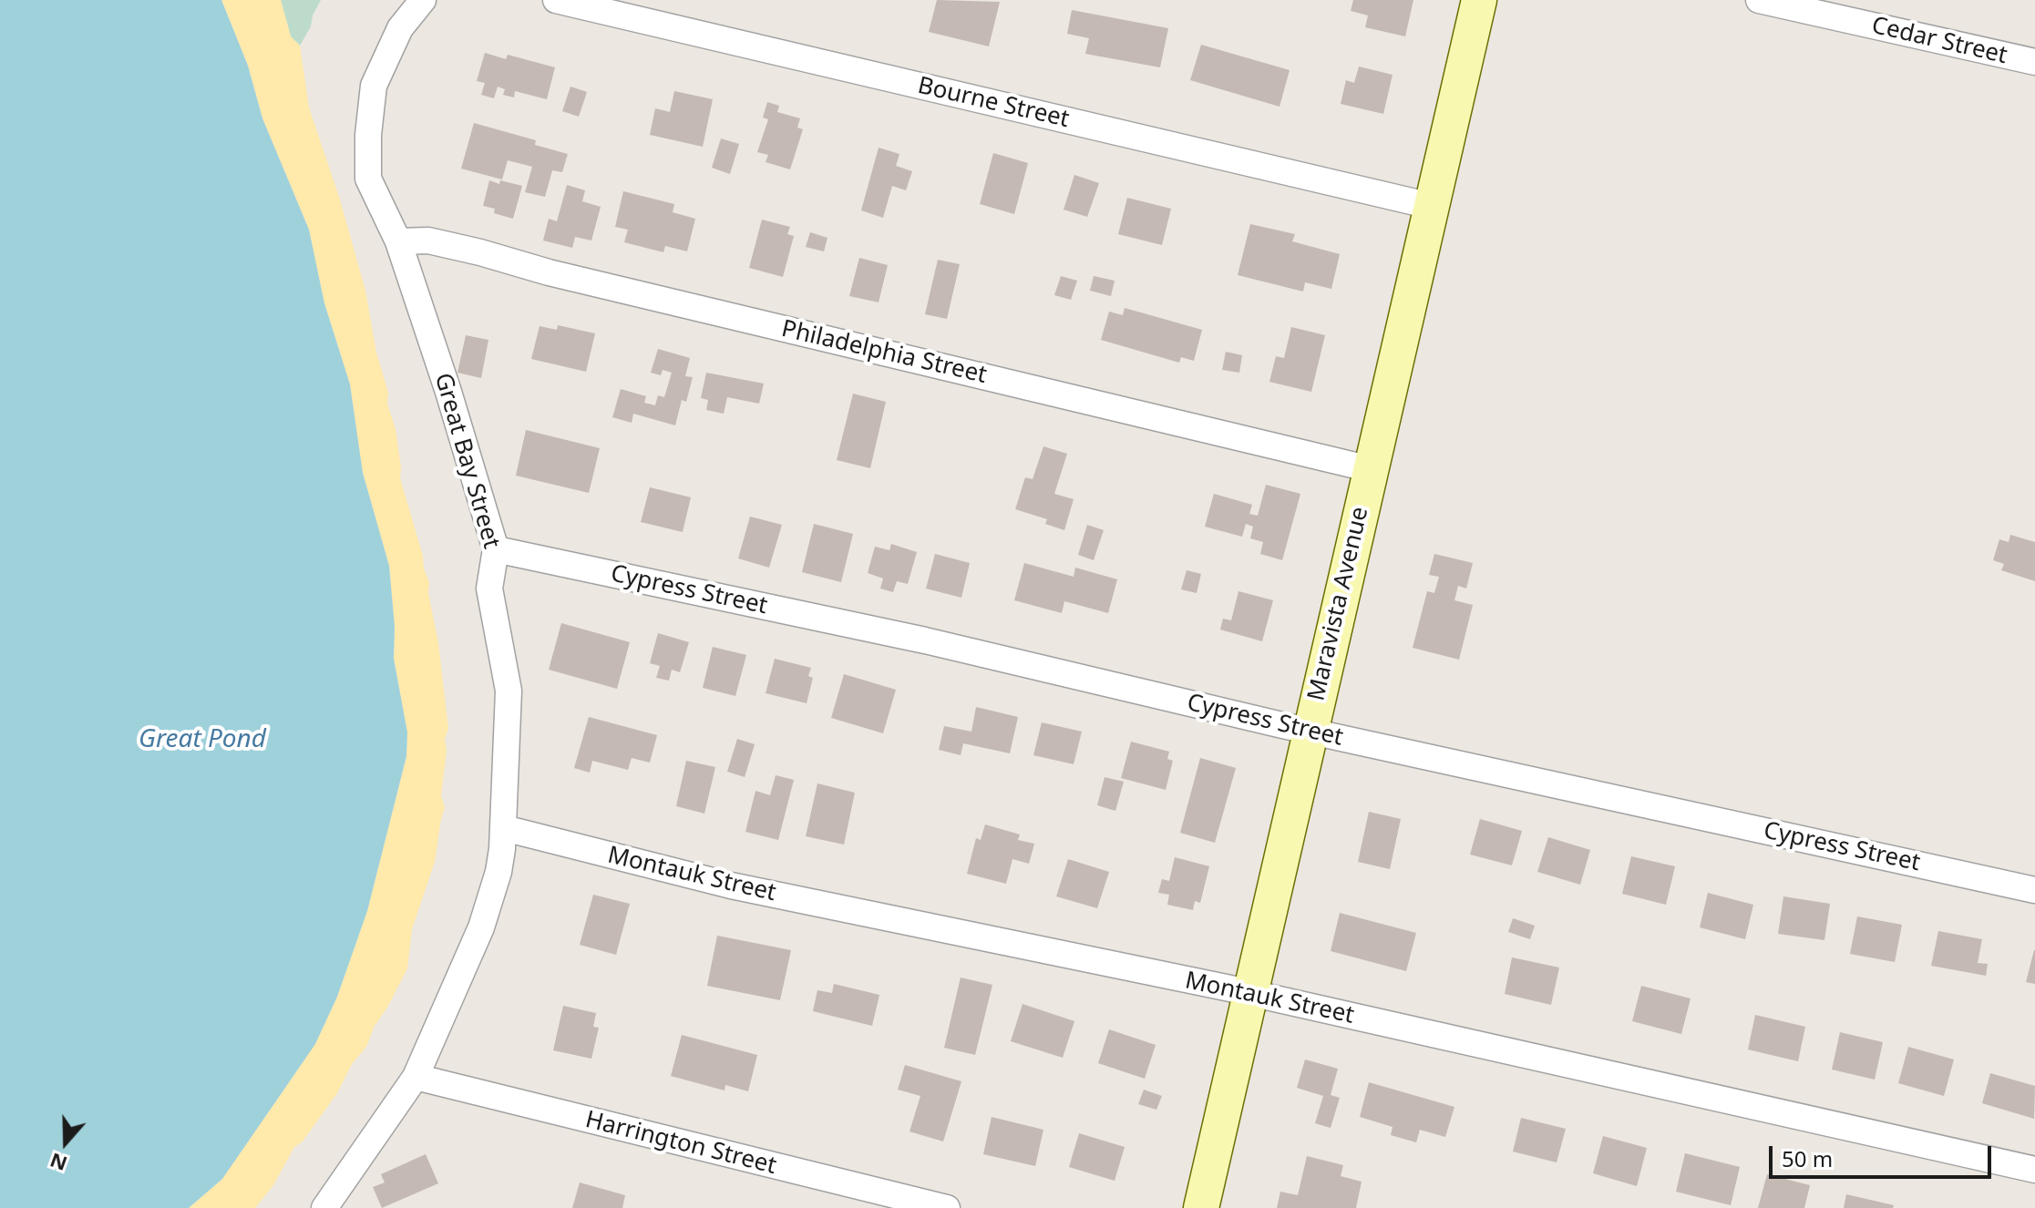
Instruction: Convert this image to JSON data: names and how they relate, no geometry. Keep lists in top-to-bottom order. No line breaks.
{"streets":{"main road":["Maravista Avenue"],"street":["Cedar Street","Bourne Street","Philadelphia Street","Great Bay Street","Cypress Street","Montauk Street","Harrington Street"]},"crossings":[["Bourne Street","Maravista Avenue"],["Philadelphia Street","Great Bay Street"],["Philadelphia Street","Maravista Avenue"],["Great Bay Street","Cypress Street"],["Great Bay Street","Montauk Street"],["Great Bay Street","Harrington Street"],["Cypress Street","Maravista Avenue"],["Maravista Avenue","Montauk Street"]],"water":["Great Pond"],"scale_bar":"50 m","north":"bottom"}
